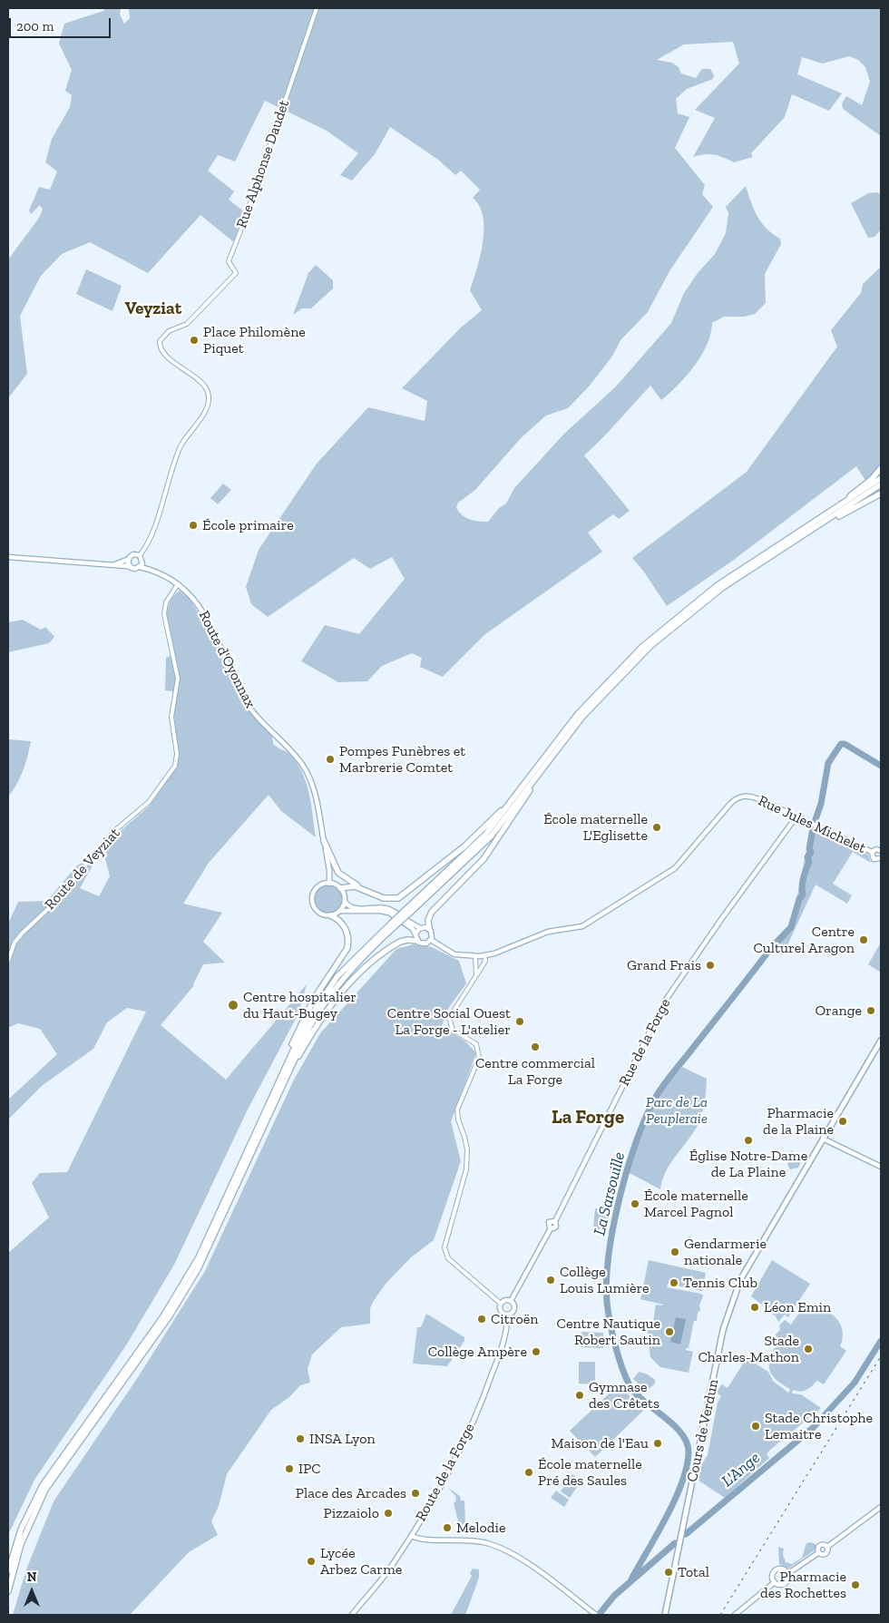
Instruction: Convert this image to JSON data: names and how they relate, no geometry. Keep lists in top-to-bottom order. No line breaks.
{"streets":{"main road":["Route d'Oyonnax","Rue Jules Michelet","Rue de la Forge","Cours de Verdun","Route de la Forge"],"street":["Rue Alphonse Daudet","Route de Veyziat"]},"crossings":[["Route d'Oyonnax","Route de Veyziat"],["Rue Jules Michelet","Rue de la Forge"],["Rue de la Forge","Route de la Forge"]],"districts":["Veyziat","La Forge"],"water":["La Sarsouille","L'Ange"],"parks":["Parc de La Peupleraie"],"places":["Place Philomène Piquet","École primaire","Pompes Funèbres et Marbrerie Comtet","École maternelle L'Eglisette","Centre Culturel Aragon","Grand Frais","Centre hospitalier du Haut-Bugey","Orange","Centre Social Ouest La Forge - L'atelier","Centre commercial La Forge","Pharmacie de la Plaine","Église Notre-Dame de La Plaine","École maternelle Marcel Pagnol","Gendarmerie nationale","Collège Louis Lumière","Tennis Club","Léon Emin","Citroën","Centre Nautique Robert Sautin","Stade Charles-Mathon","Collège Ampère","Gymnase des Crêtets","Stade Christophe Lemaitre","INSA Lyon","Maison de l'Eau","IPC","École maternelle Pré des Saules","Place des Arcades","Pizzaiolo","Melodie","Lycée Arbez Carme","Total","Pharmacie des Rochettes"],"scale_bar":"200 m","north":"top"}
